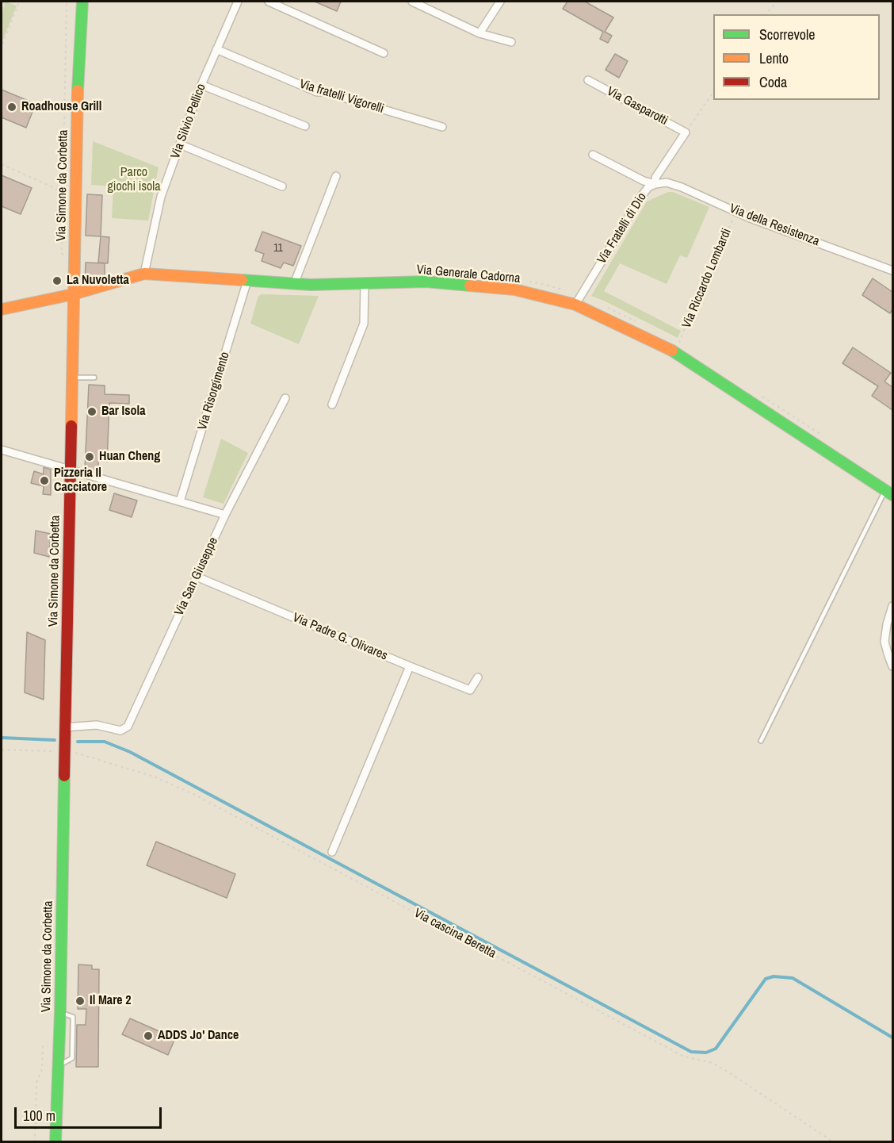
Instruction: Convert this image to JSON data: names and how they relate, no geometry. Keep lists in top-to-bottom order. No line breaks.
{"streets":{"main road":["Via Simone da Corbetta","Via Generale Cadorna"],"street":["Via fratelli Vigorelli","Via Gasparotti","Via Silvio Pellico","Via della Resistenza","Via Fratelli di Dio","Via Risorgimento","Via San Giuseppe","Via Padre G. Olivares"],"path":["Via Riccardo Lombardi","Via cascina Beretta"]},"crossings":[["Via fratelli Vigorelli","Via Silvio Pellico"],["Via Gasparotti","Via Fratelli di Dio"],["Via Silvio Pellico","Via Generale Cadorna"],["Via Simone da Corbetta","Via Generale Cadorna"],["Via Simone da Corbetta","Via San Giuseppe"],["Via Simone da Corbetta","Via cascina Beretta"],["Via della Resistenza","Via Fratelli di Dio"],["Via della Resistenza","Via Riccardo Lombardi"],["Via Fratelli di Dio","Via Generale Cadorna"],["Via Generale Cadorna","Via Risorgimento"],["Via San Giuseppe","Via Padre G. Olivares"]],"parks":["Parco giochi isola"],"places":["Roadhouse Grill","La Nuvoletta","Bar Isola","Huan Cheng","Pizzeria Il Cacciatore","Il Mare 2","ADDS Jo' Dance"],"house_numbers":["11"],"legend":["Scorrevole","Lento","Coda"],"scale_bar":"100 m"}
